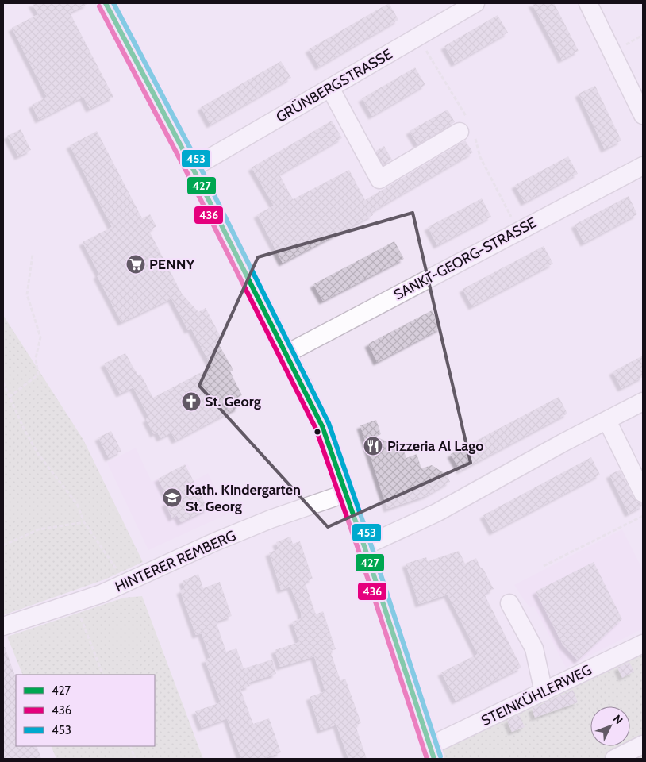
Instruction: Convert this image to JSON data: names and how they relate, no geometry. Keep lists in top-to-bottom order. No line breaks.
{"streets":{"street":["GRÜNBERGSTRASSE","SANKT-GEORG-STRASSE","HINTERER REMBERG","STEINKÜHLERWEG"]},"crossings":[["GRÜNBERGSTRASSE","STEINKÜHLERWEG"],["SANKT-GEORG-STRASSE","STEINKÜHLERWEG"],["HINTERER REMBERG","STEINKÜHLERWEG"]],"places":{"supermarket":["PENNY"],"church":["St. Georg"],"restaurant":["Pizzeria Al Lago"],"school or university":["Kath. Kindergarten St. Georg"]},"lines":["transit line 427","transit line 453","transit line 436"],"legend":["427","436","453"],"north":"top right"}
